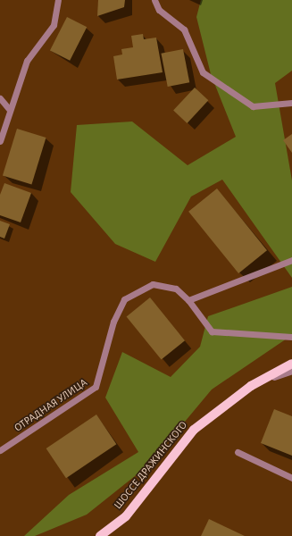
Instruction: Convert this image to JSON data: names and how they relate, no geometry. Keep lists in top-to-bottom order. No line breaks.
{"streets":{"main road":["ШОССЕ ДРАЖИНСКОГО"],"street":["ОТРАДНАЯ УЛИЦА"]}}
